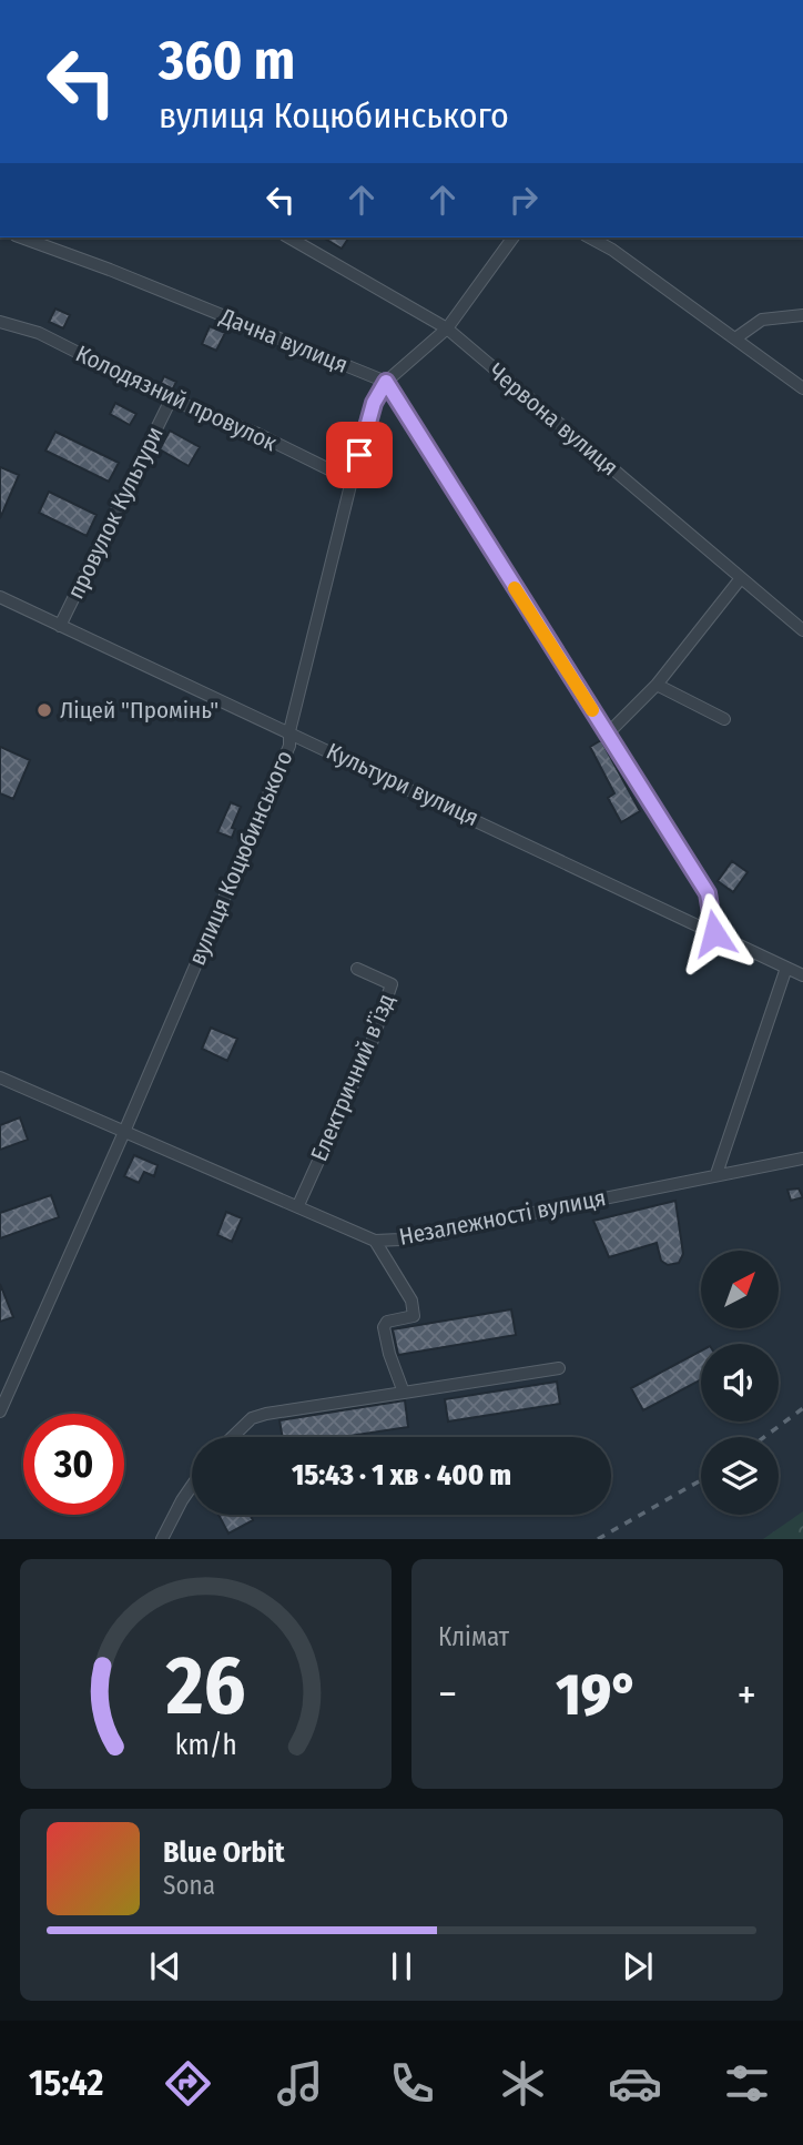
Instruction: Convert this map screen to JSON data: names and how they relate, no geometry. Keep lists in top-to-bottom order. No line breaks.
{"streets":{"street":["Дачна вулиця","Колодязний провулок","Червона вулиця","провулок Культури","Культури вулиця","вулиця Коцюбинського","Електричний в’їзд","Незалежності вулиця"]},"crossings":[["Дачна вулиця","вулиця Коцюбинського"],["Колодязний провулок","провулок Культури"],["Колодязний провулок","вулиця Коцюбинського"],["Червона вулиця","вулиця Коцюбинського"],["провулок Культури","Культури вулиця"],["Культури вулиця","вулиця Коцюбинського"],["вулиця Коцюбинського","Незалежності вулиця"],["Електричний в’їзд","Незалежності вулиця"]],"places":["Ліцей \"Промінь\""],"north":"top right","page":{"turn":["360 m","вулиця Коцюбинського"],"limit":"30","trip":"15:43 · 1 хв · 400 m","tile":"Клімат","heat":["−","19°","+"],"song":["Blue Orbit","Sona"],"tabs":"15:42","gauge":["26","km/h"]}}
